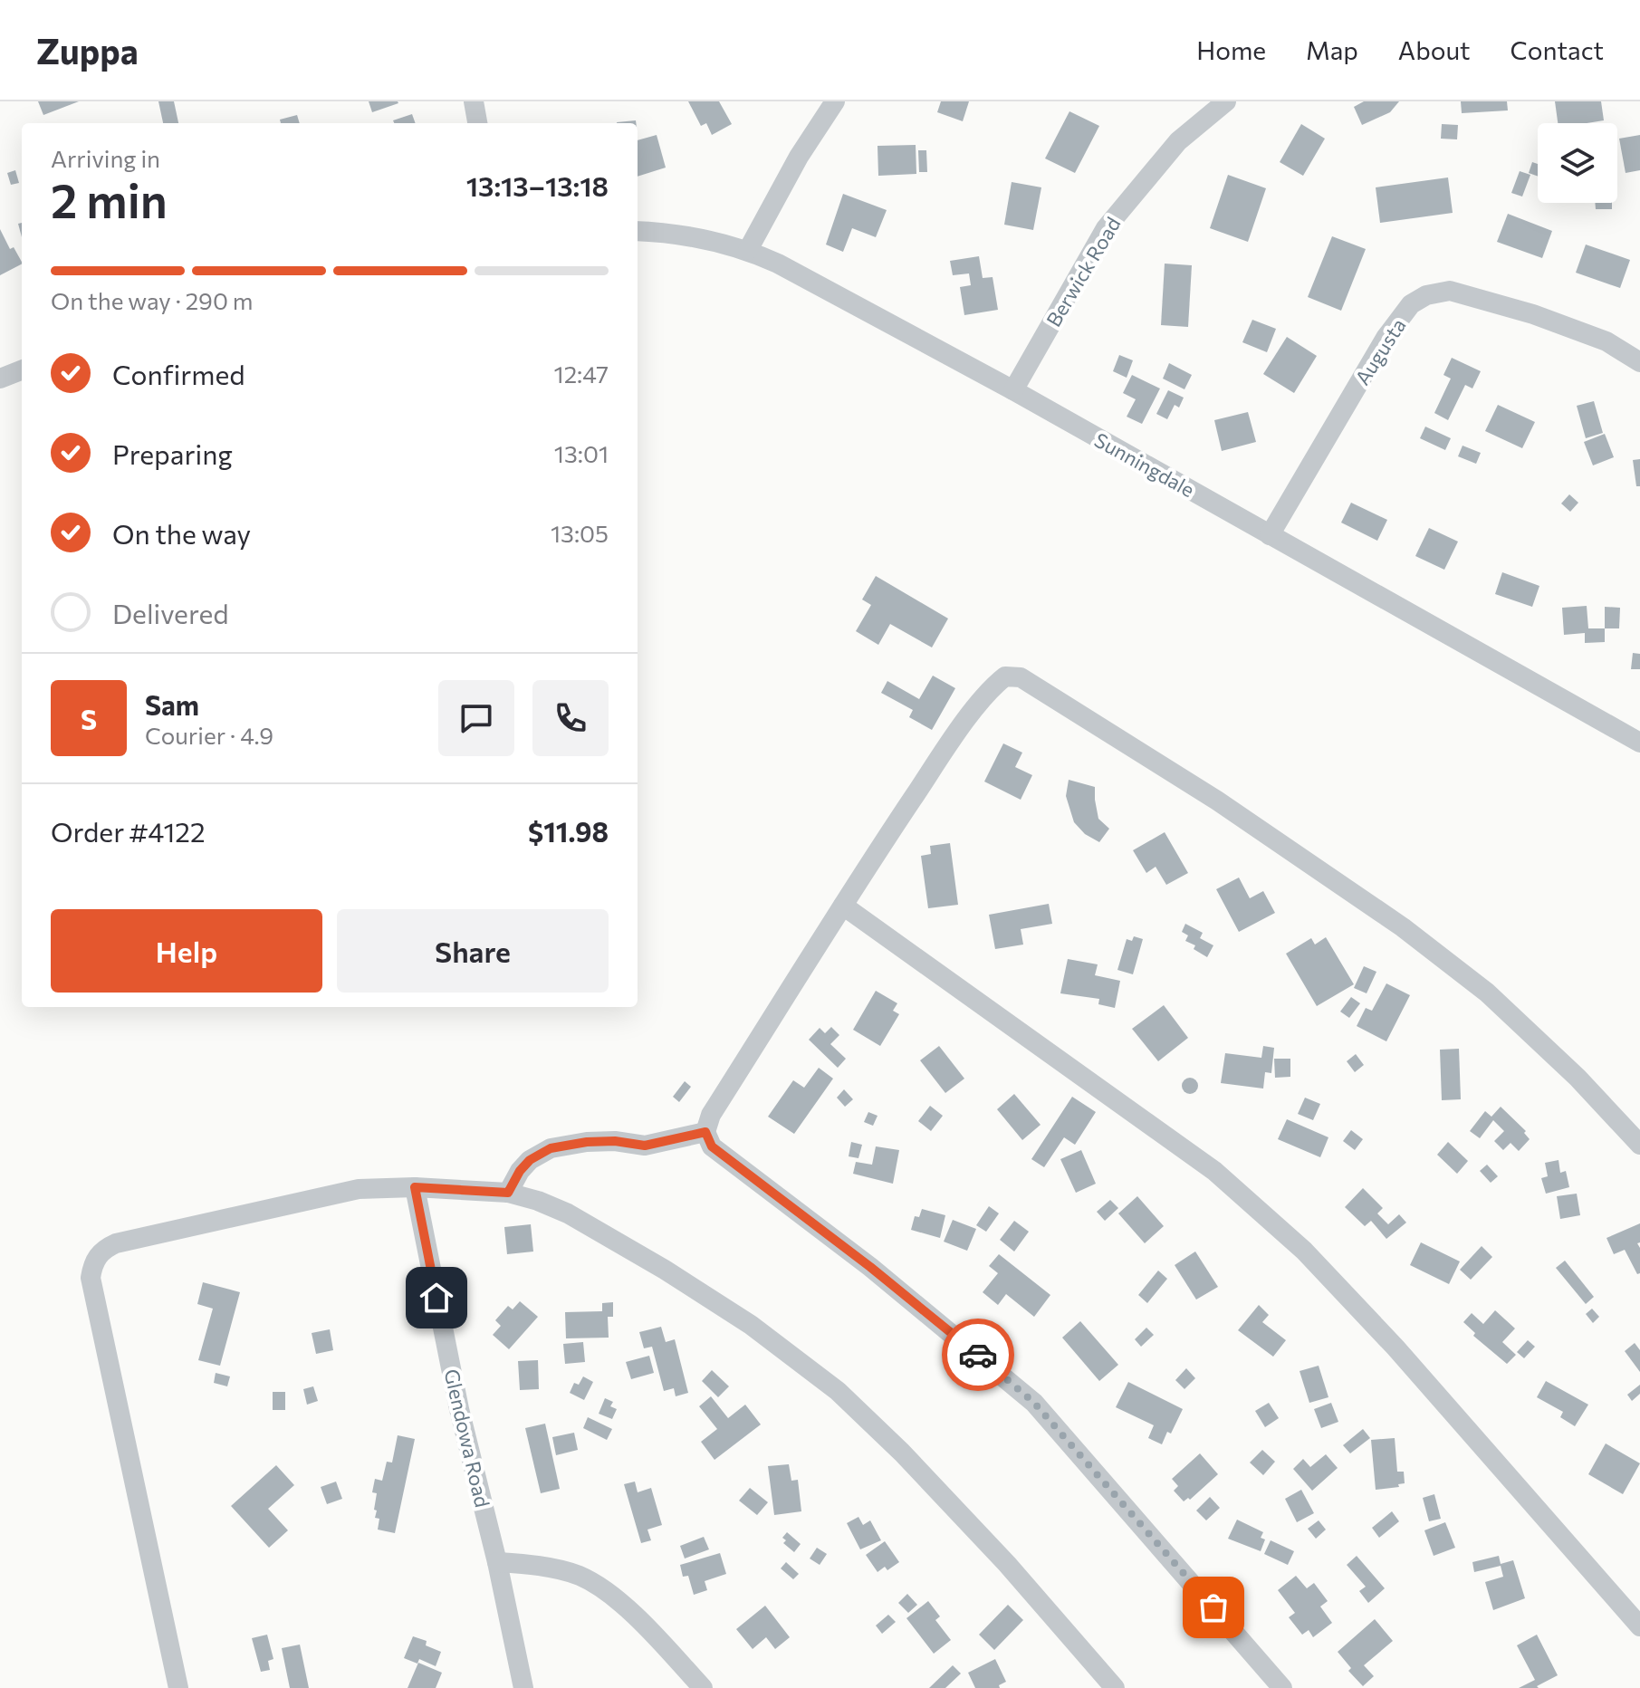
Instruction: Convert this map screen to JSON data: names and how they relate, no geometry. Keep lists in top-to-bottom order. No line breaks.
{"streets":{"street":["Berwick Road","Augusta","Sunningdale","Glendowa Road"]},"crossings":[["Berwick Road","Sunningdale"],["Augusta","Sunningdale"]],"page":{"header":"Zuppa","nav":["Home","Map","About","Contact"],"heading":["2 min","Arriving in","13:13–13:18"],"panel":["Sam","Courier · 4.9","Order #4122","$11.98"],"bar":"On the way · 290 m","list":[["Confirmed","12:47"],["Preparing","13:01"],["On the way","13:05"],"Delivered"],"round":"S","buttons":["Help","Share"]}}
